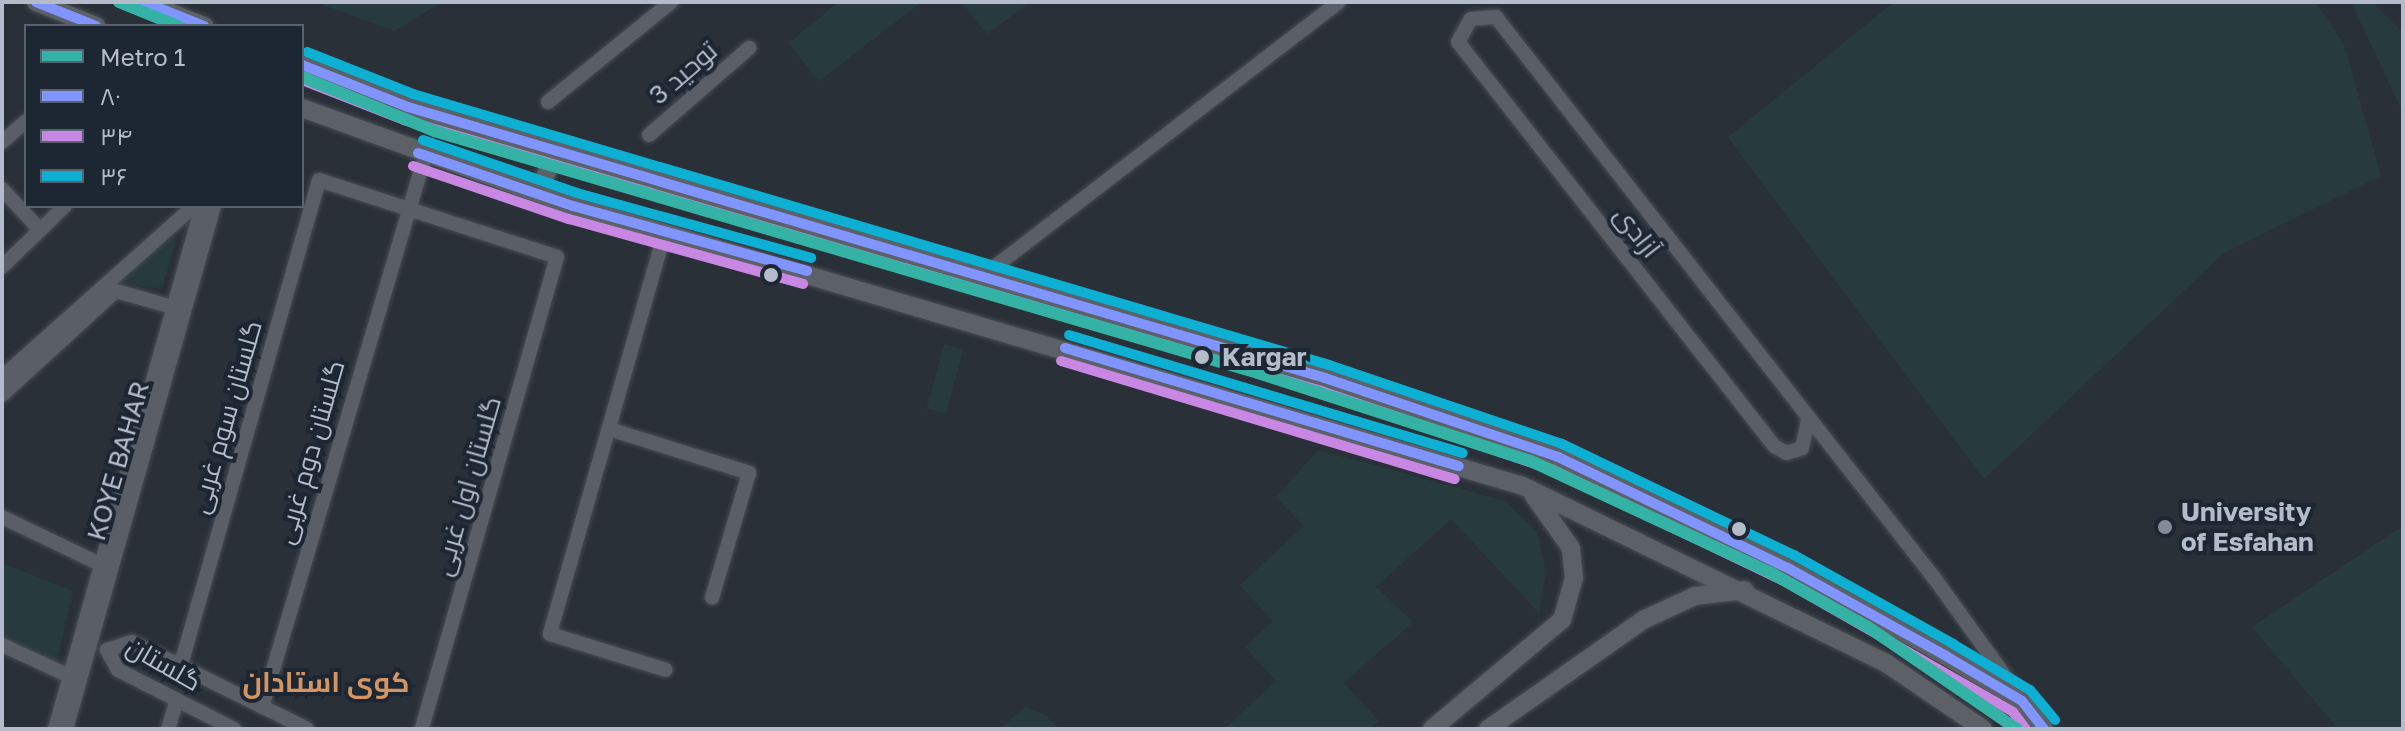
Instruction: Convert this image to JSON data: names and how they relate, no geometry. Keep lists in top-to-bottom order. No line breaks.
{"streets":{"street":["توحید 3","آزادی","گلستان سوم غربی","گلستان دوم غربی","KOYE BAHAR","گلستان اول غربی","گلستان"]},"crossings":[["گلستان سوم غربی","گلستان دوم غربی"],["گلستان سوم غربی","گلستان اول غربی"],["گلستان سوم غربی","گلستان"],["گلستان دوم غربی","گلستان اول غربی"],["گلستان دوم غربی","گلستان"]],"districts":["کوی استادان"],"places":["Kargar","University of Esfahan"],"lines":["metro line 1","transit line ۸۰","transit line ۳۶","transit line ۳۴"],"legend":["Metro 1","۸۰","۳۴","۳۶"]}
